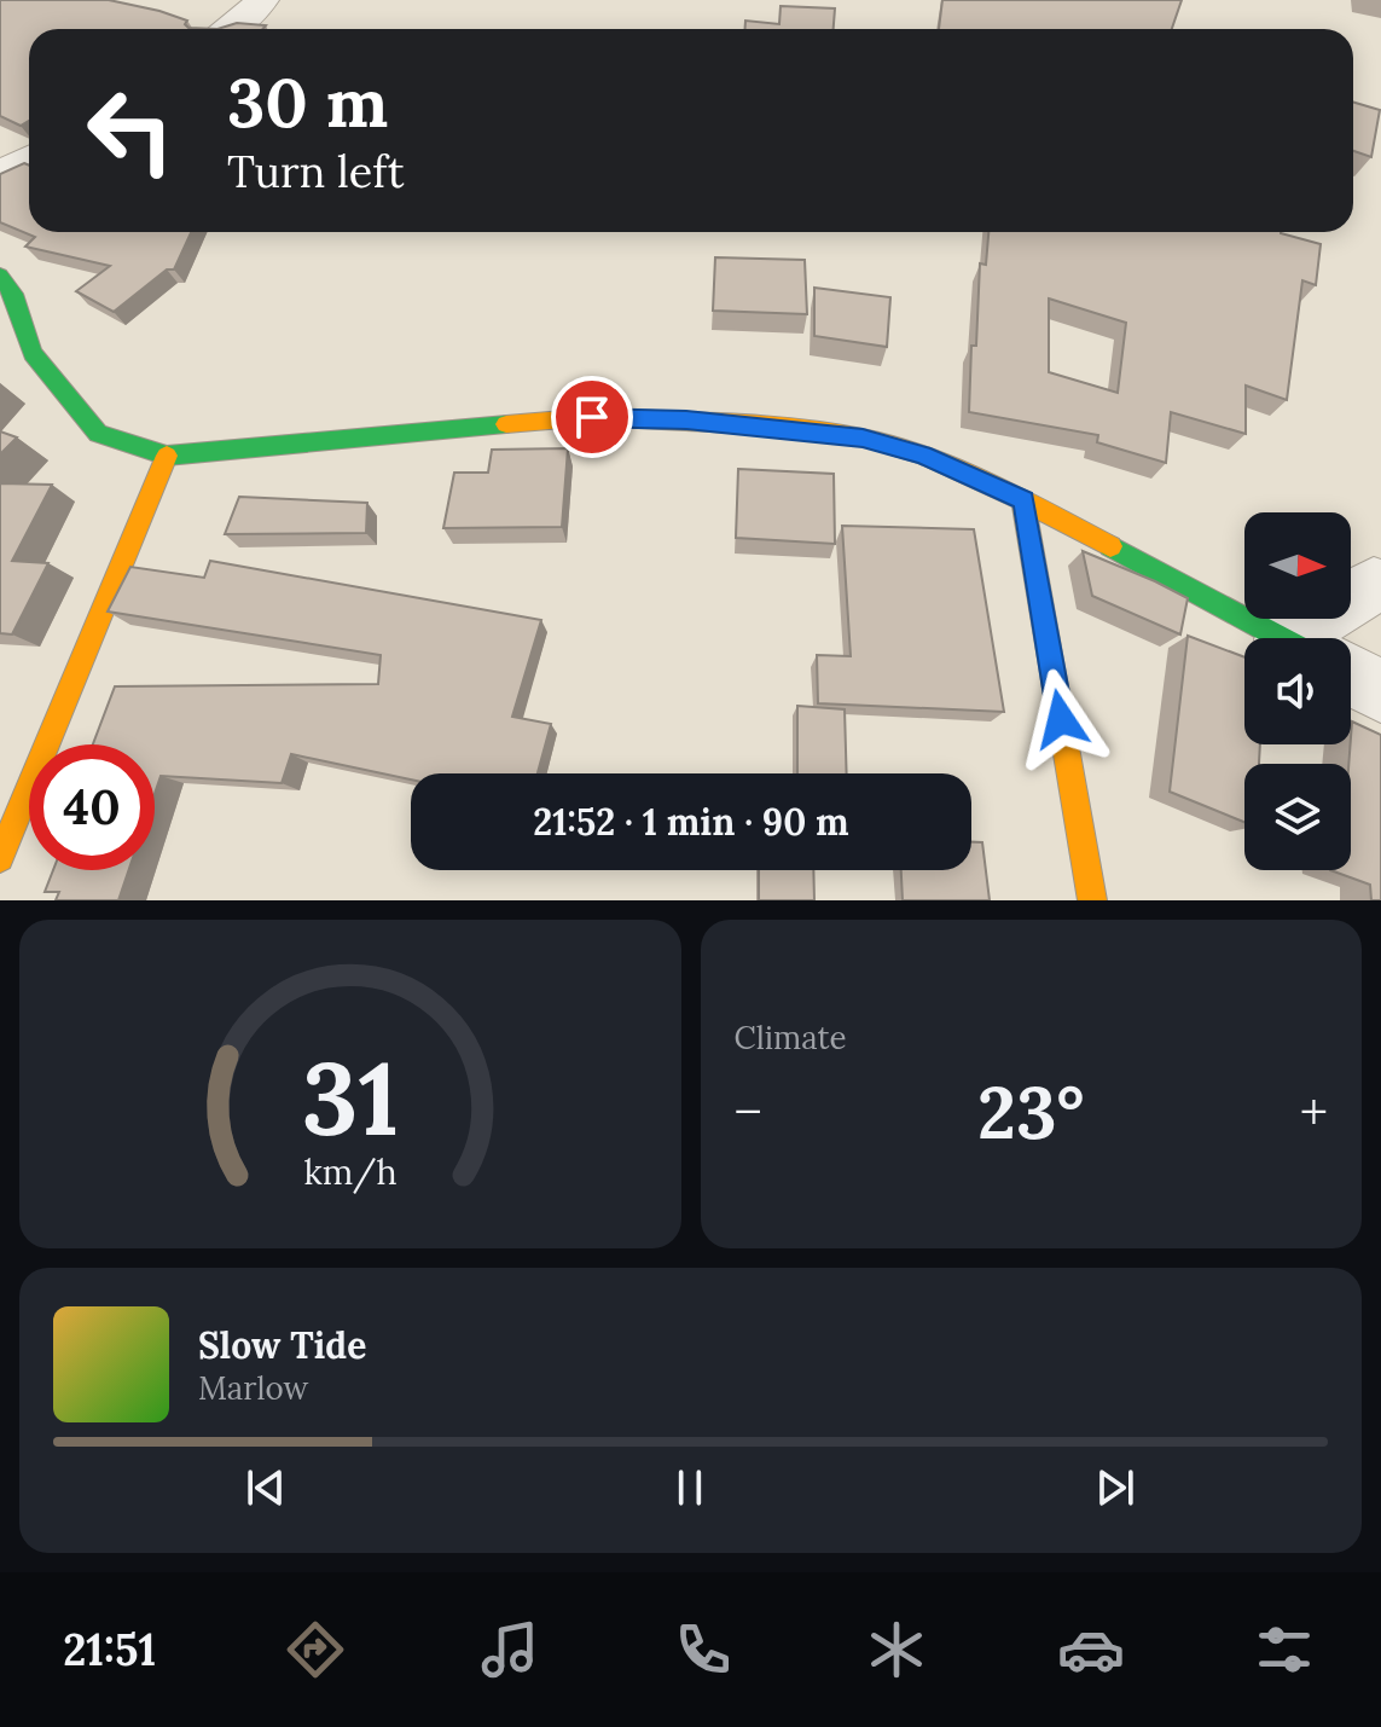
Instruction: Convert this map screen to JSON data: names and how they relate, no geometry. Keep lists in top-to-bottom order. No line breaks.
{"north":"right","page":{"turn":["30 m","Turn left"],"limit":"40","trip":"21:52 · 1 min · 90 m","tile":"Climate","heat":["−","23°","+"],"song":["Slow Tide","Marlow"],"tabs":"21:51","gauge":["31","km/h"]}}
